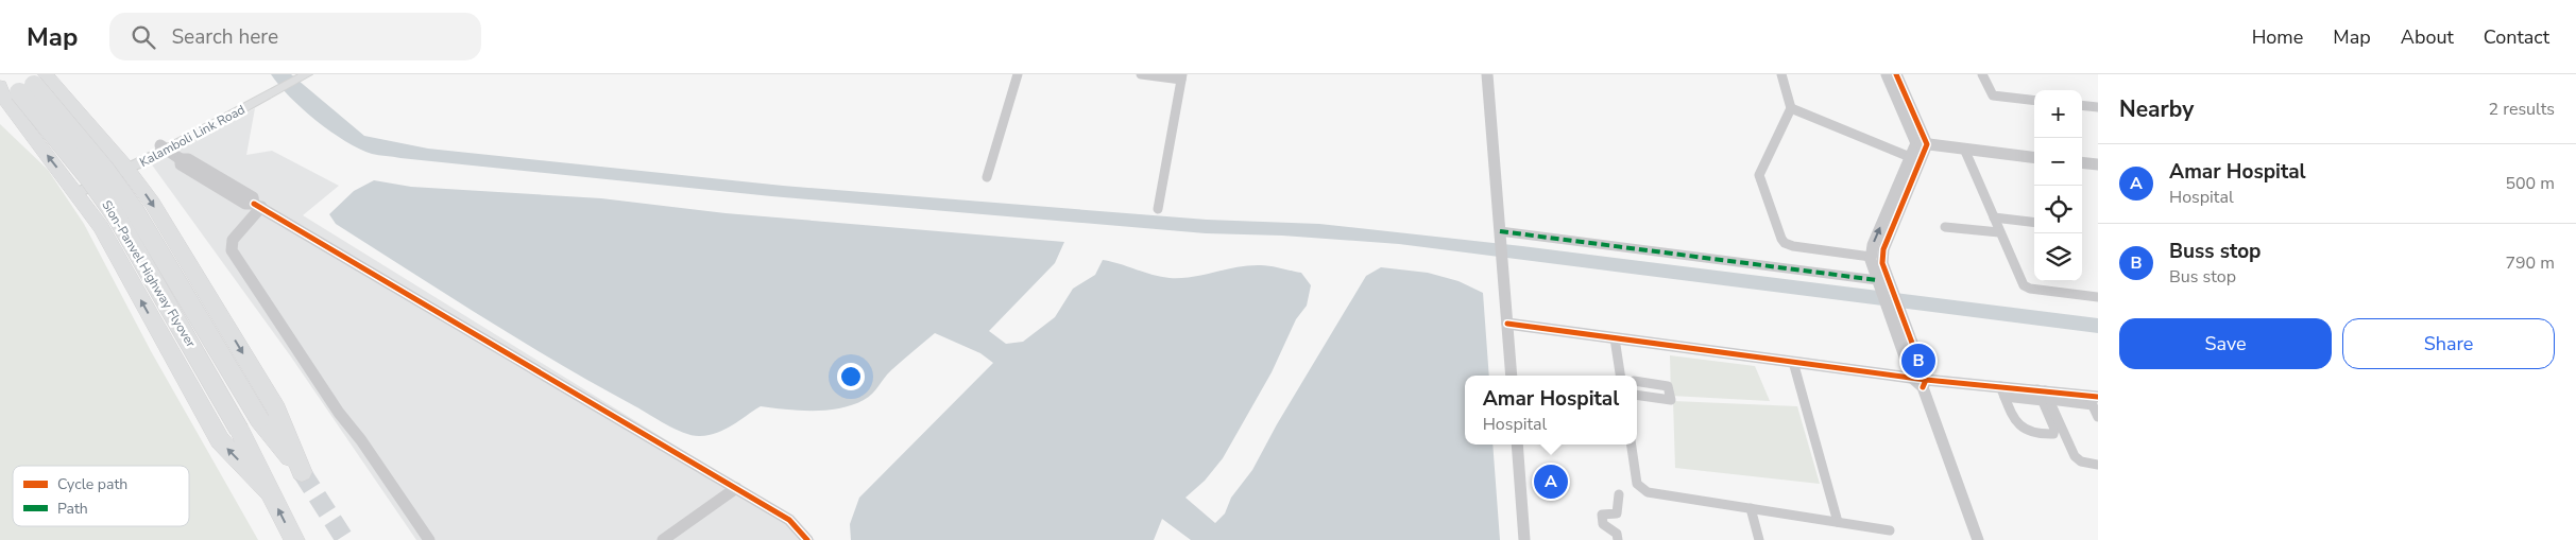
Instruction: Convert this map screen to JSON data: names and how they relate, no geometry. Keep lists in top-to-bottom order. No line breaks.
{"streets":{"highway":["Sion-Panvel Highway Flyover"],"main road":["Kalamboli Link Road"]},"crossings":[["Kalamboli Link Road","Sion-Panvel Highway Flyover"]],"legend":["Cycle path","Path"],"page":{"header":"Map","search":"Search here","nav":["Home","Map","About","Contact"],"heading":["Nearby","2 results"],"map_buttons":["+","−"],"list":[{"mark":"A","name":"Amar Hospital","note":"Hospital","value":"500 m"},{"mark":"B","name":"Buss stop","note":"Bus stop","value":"790 m"}],"buttons":["Save","Share"],"pins":["B","A"],"popup":["Amar Hospital","Hospital"]}}
